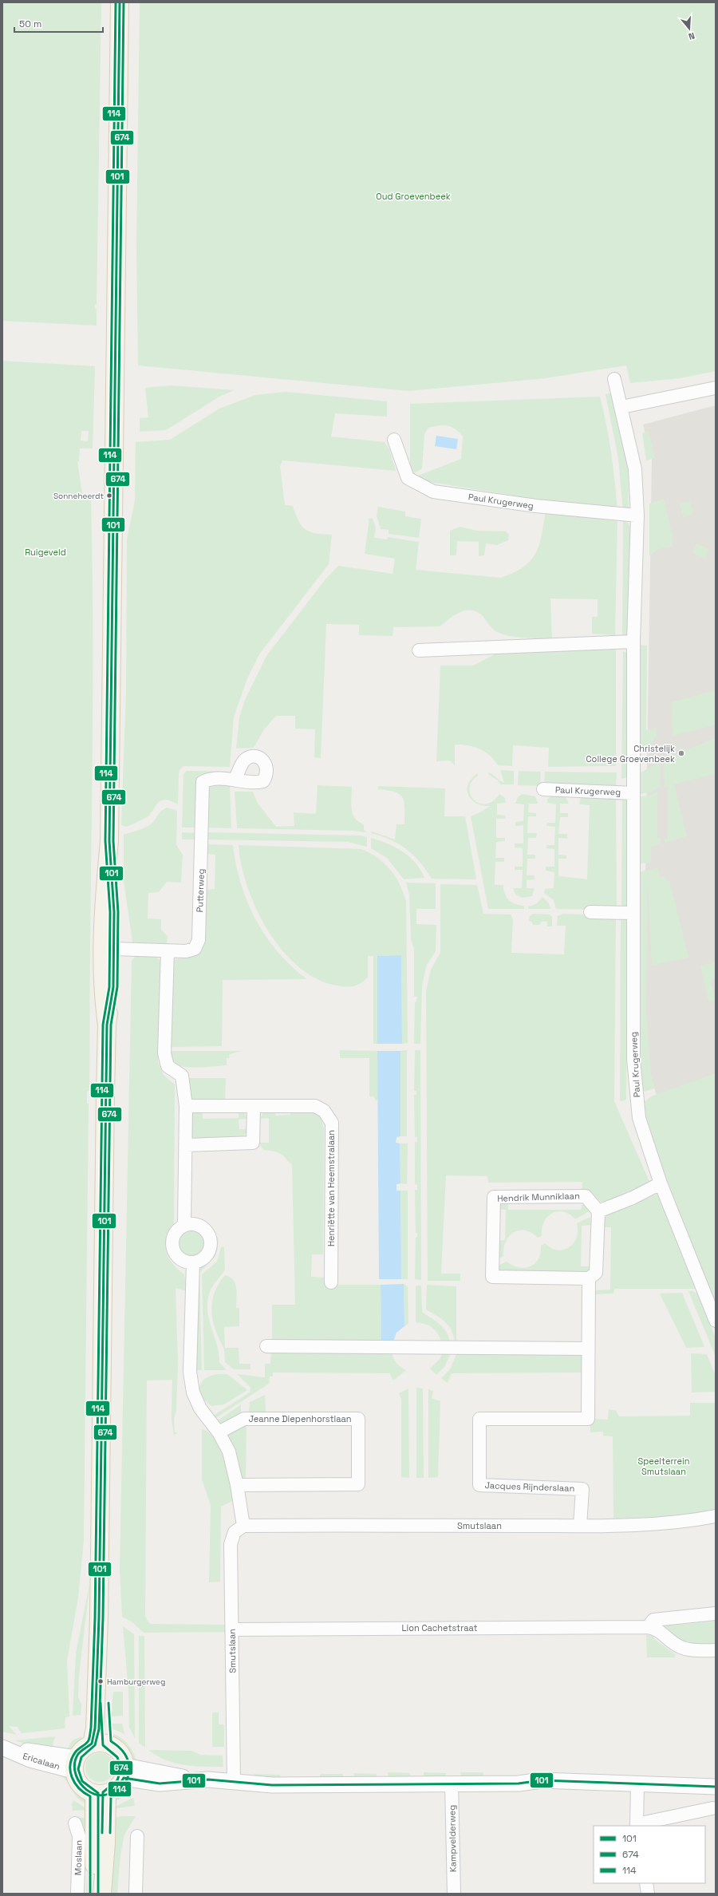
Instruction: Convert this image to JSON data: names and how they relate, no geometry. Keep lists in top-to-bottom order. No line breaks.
{"streets":{"street":["Paul Krugerweg","Putterweg","Henriëtte van Heemstralaan","Hendrik Munniklaan","Jeanne Diepenhorstlaan","Jacques Rijnderslaan","Smutslaan","Lion Cachetstraat","Ericalaan","Kampvelderweg","Moslaan"]},"crossings":[["Jacques Rijnderslaan","Smutslaan"],["Smutslaan","Lion Cachetstraat"]],"parks":["Oud Groevenbeek","Ruigeveld","Speelterrein Smutslaan"],"places":["Sonneheerdt","Christelijk College Groevenbeek","Hamburgerweg"],"lines":["transit line 101","transit line 674","transit line 114"],"legend":["101","674","114"],"scale_bar":"50 m","north":"bottom"}
